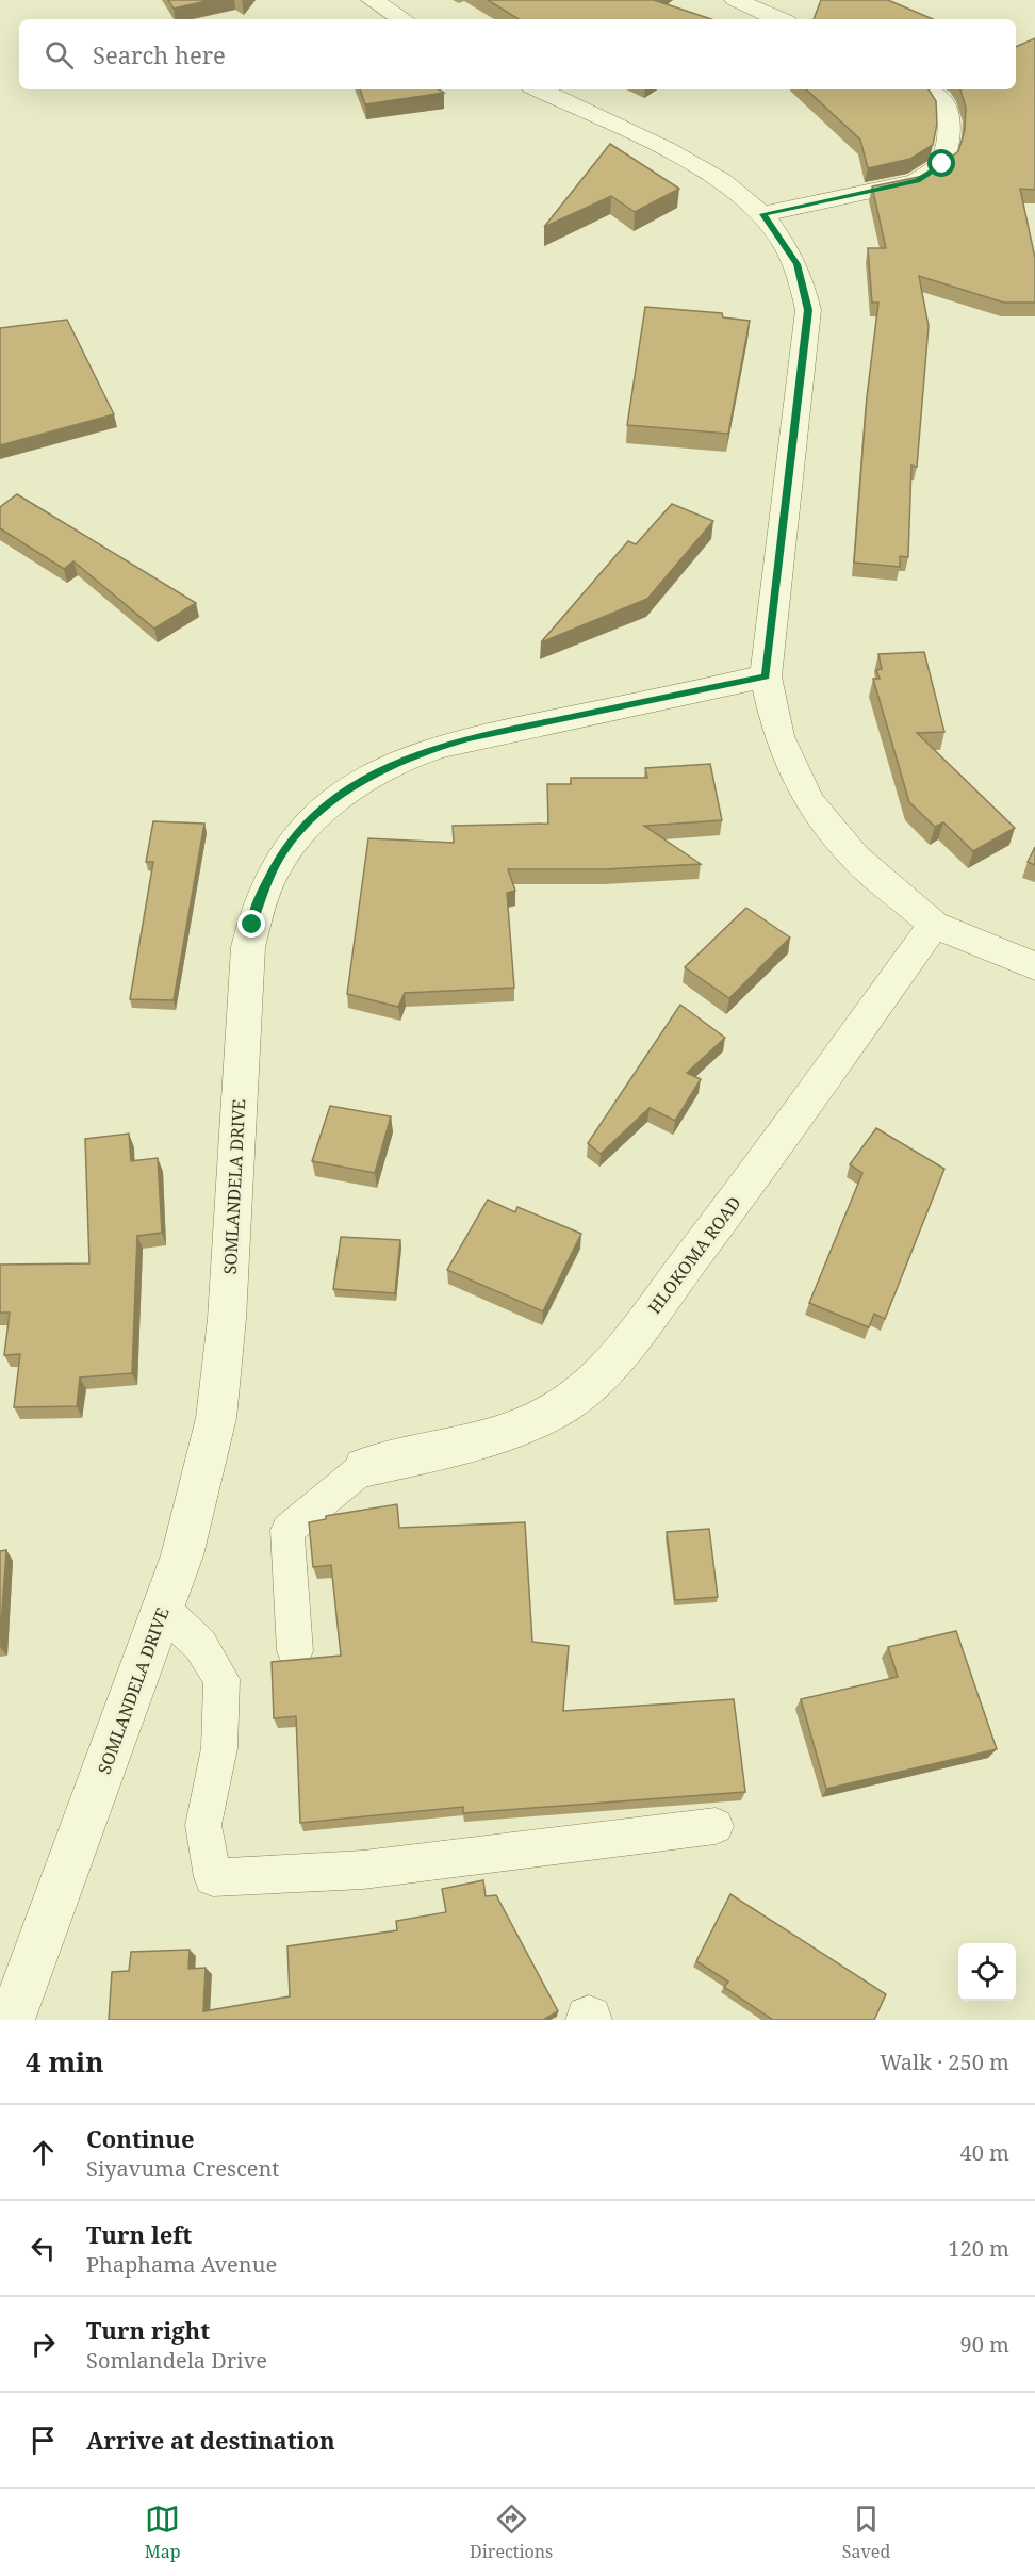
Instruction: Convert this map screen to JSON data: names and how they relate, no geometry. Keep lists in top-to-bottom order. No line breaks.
{"streets":{"street":["SOMLANDELA DRIVE","HLOKOMA ROAD"]},"page":{"search":"Search here","heading":["4 min","Walk · 250 m"],"list":[["Continue","Siyavuma Crescent","40 m"],["Turn left","Phaphama Avenue","120 m"],["Turn right","Somlandela Drive","90 m"],"Arrive at destination"],"nav":["Map","Directions","Saved"]}}
